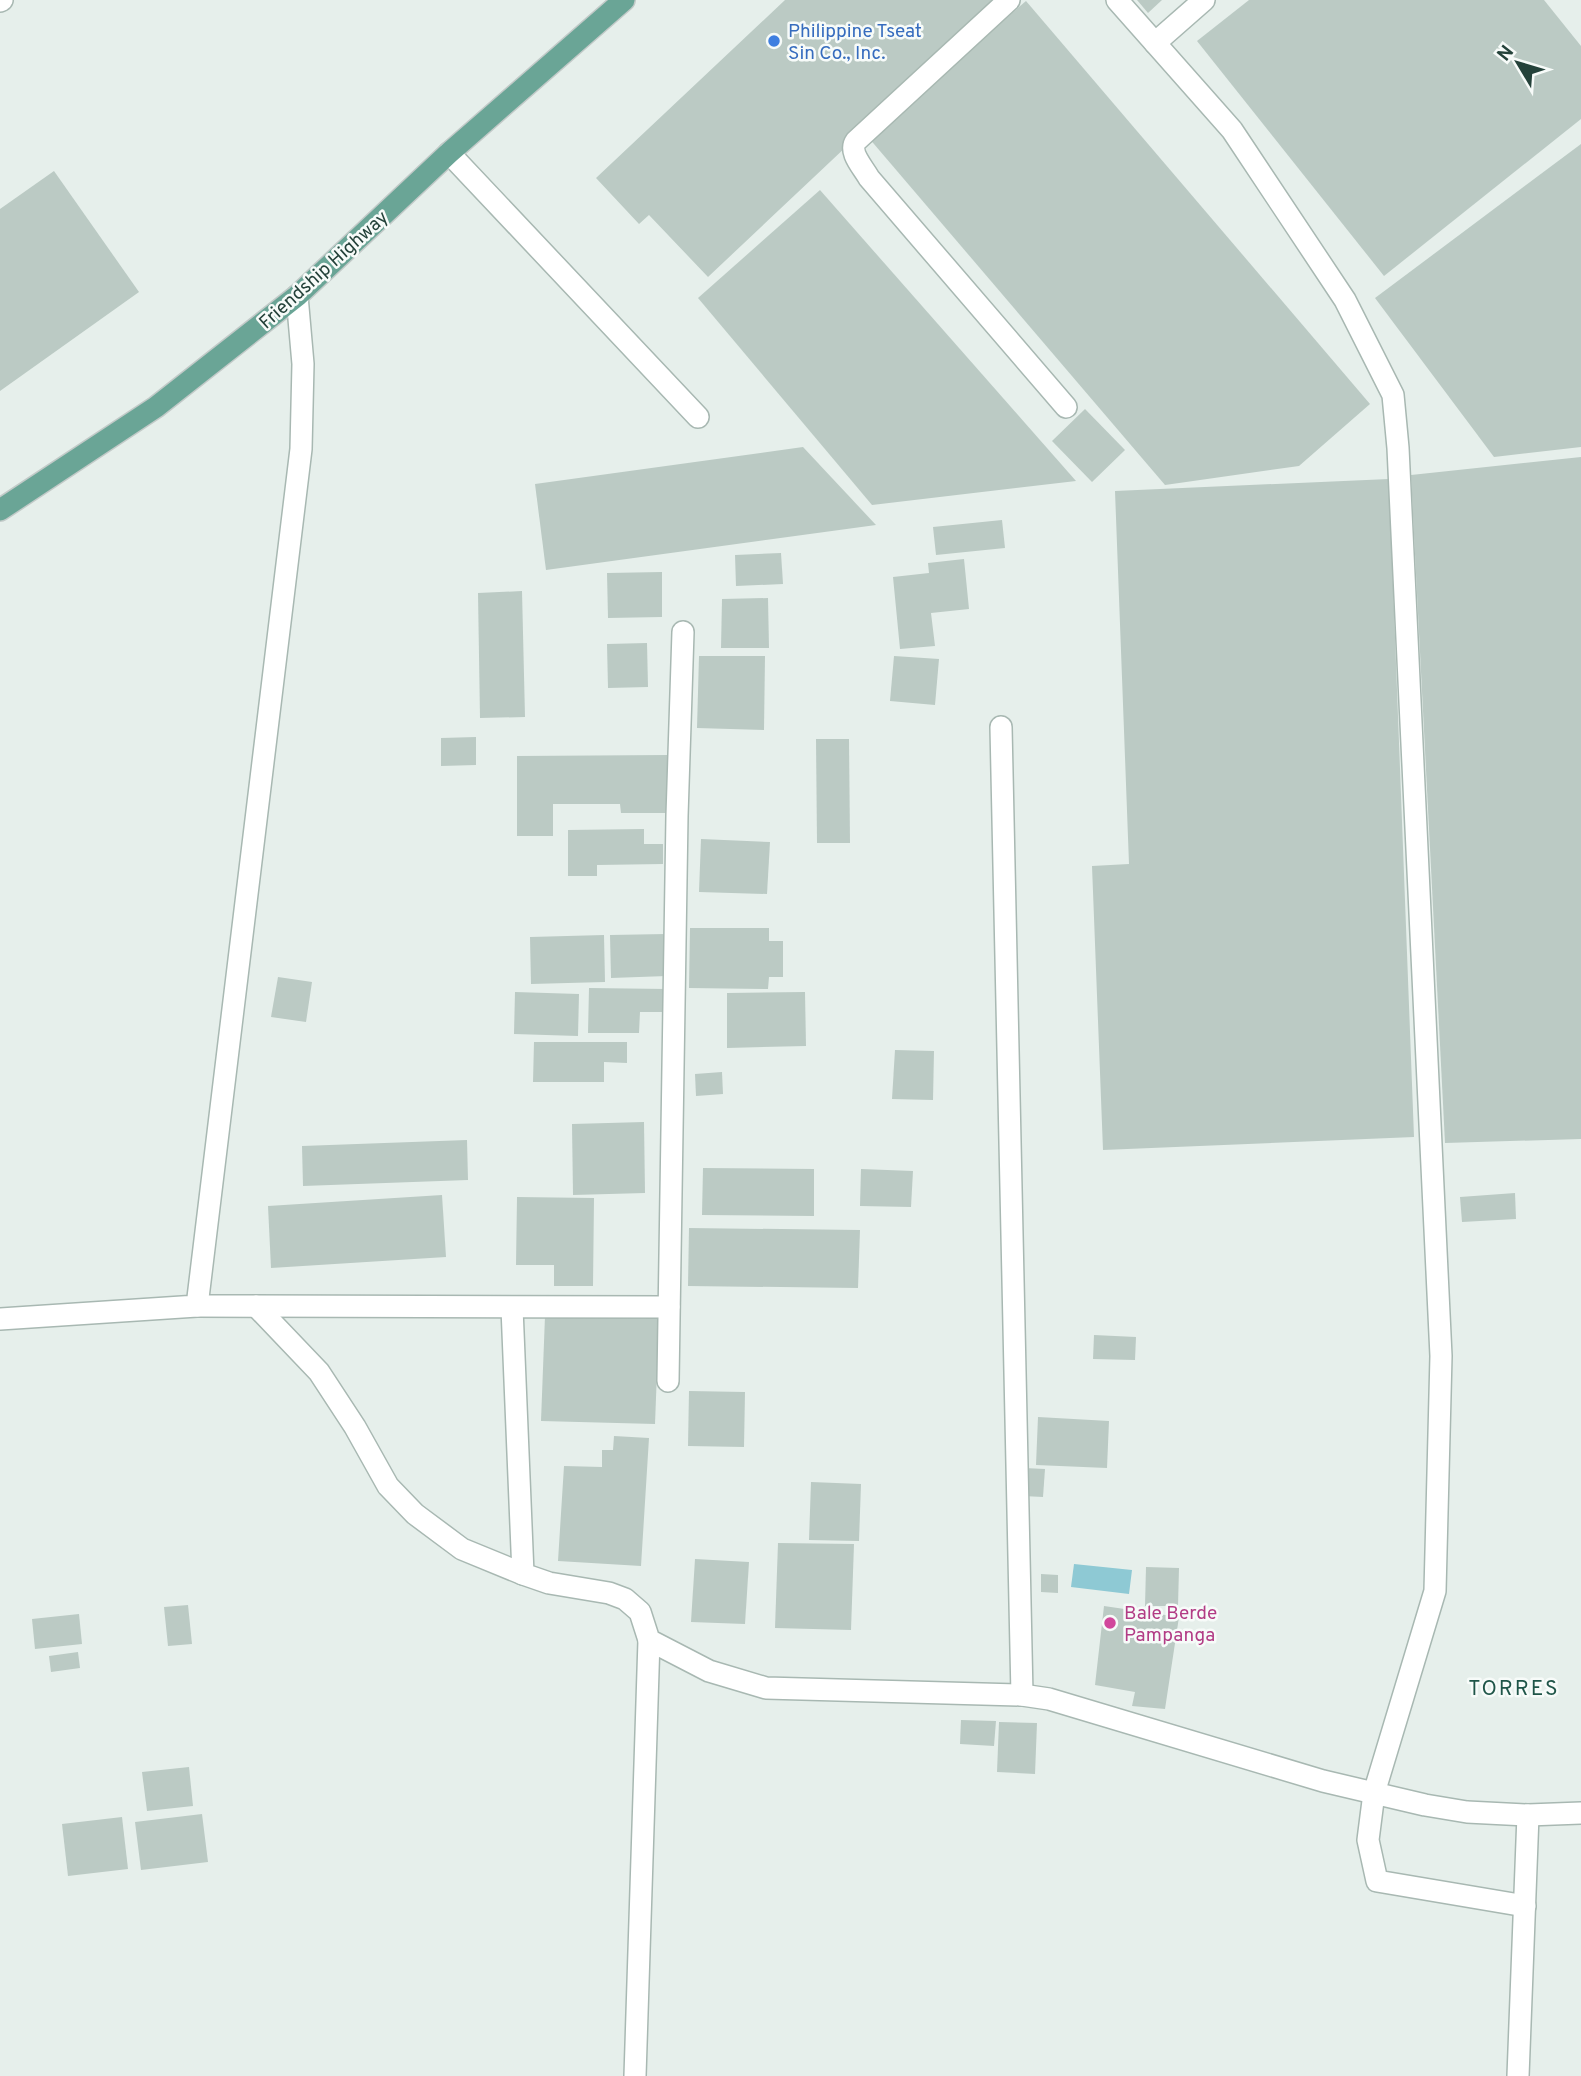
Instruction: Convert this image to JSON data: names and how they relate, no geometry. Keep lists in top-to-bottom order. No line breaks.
{"streets":{"main road":["Friendship Highway"]},"districts":["TORRES"],"places":["Philippine Tseat Sin Co., Inc.","Bale Berde Pampanga"],"north":"top left"}
